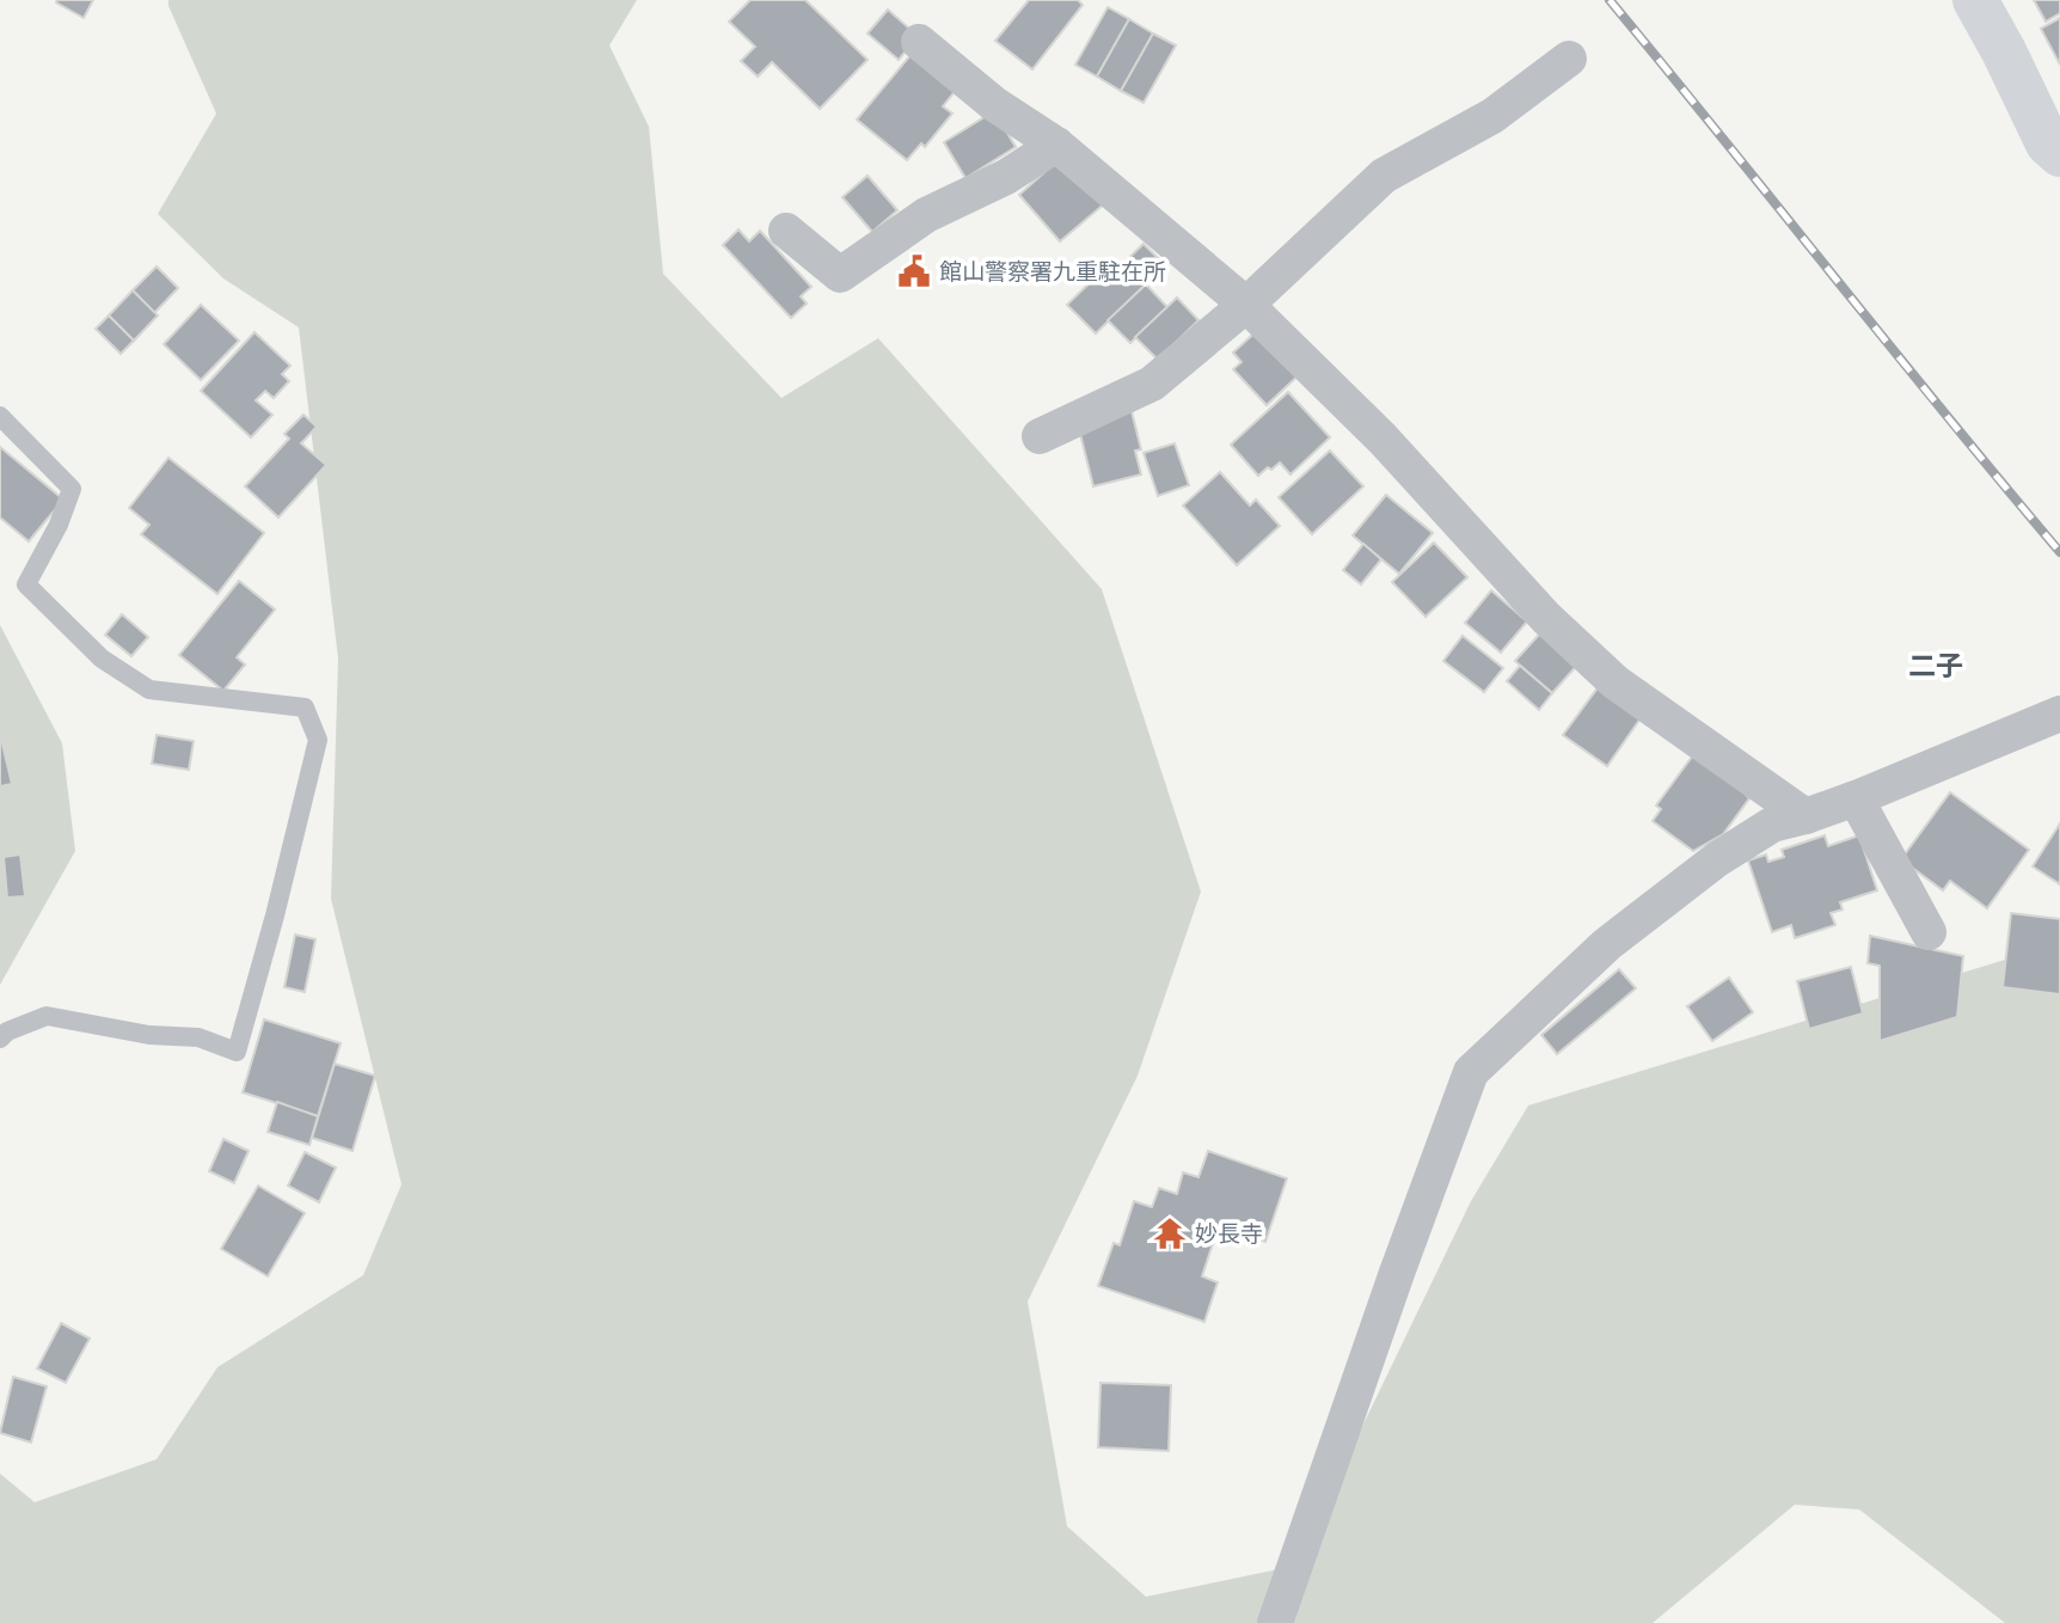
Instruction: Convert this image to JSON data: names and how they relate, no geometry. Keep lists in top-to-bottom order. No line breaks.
{"districts":["二子"],"places":{"public building":["館山警察署九重駐在所"],"temple":["妙長寺"]}}
